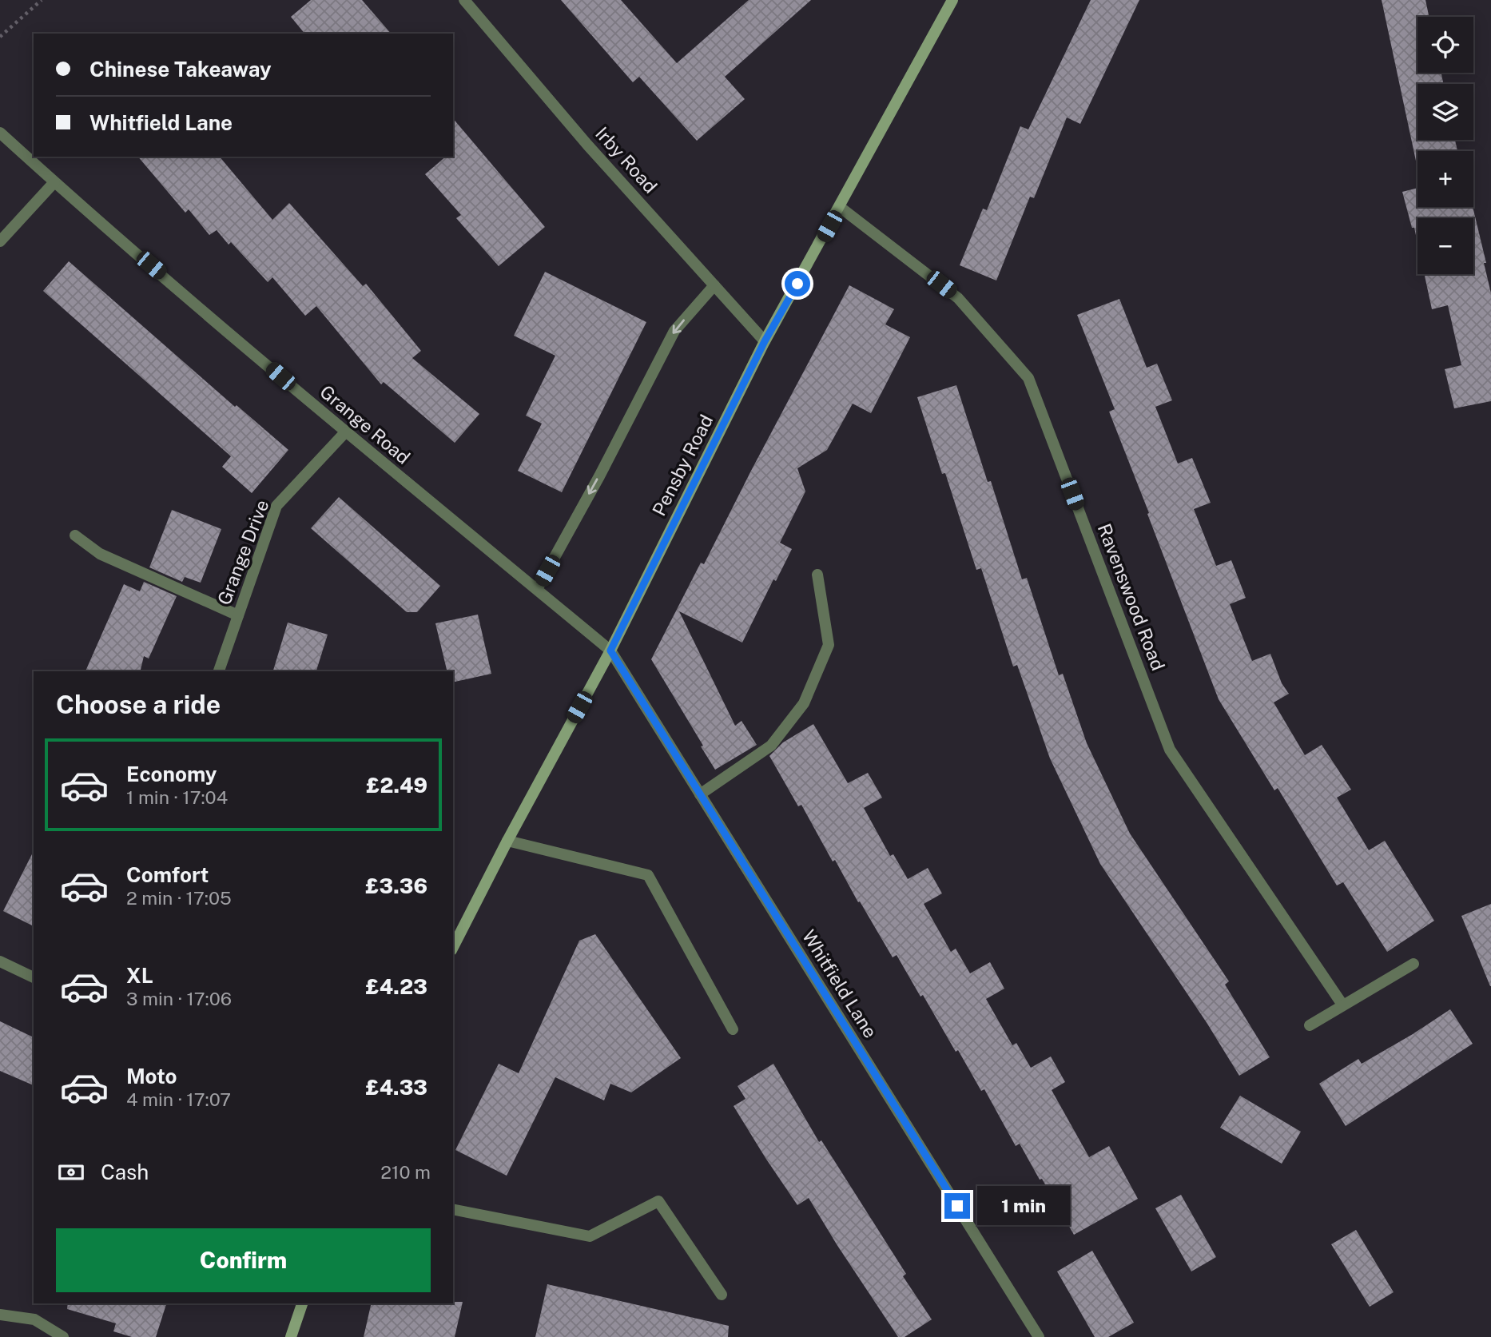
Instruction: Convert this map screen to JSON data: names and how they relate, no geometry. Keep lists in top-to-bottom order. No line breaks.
{"streets":{"main road":["Pensby Road"],"street":["Irby Road","Grange Road","Grange Drive","Ravenswood Road","Whitfield Lane"]},"crossings":[["Irby Road","Pensby Road"],["Grange Road","Pensby Road"],["Grange Road","Grange Drive"],["Grange Road","Whitfield Lane"],["Pensby Road","Ravenswood Road"],["Pensby Road","Whitfield Lane"]],"page":{"map_buttons":["+","−"],"banner":["Chinese Takeaway","Whitfield Lane"],"heading":"Choose a ride","list":[{"name":"Economy","note":"1 min · 17:04","value":"£2.49"},{"name":"Comfort","note":"2 min · 17:05","value":"£3.36"},{"name":"XL","note":"3 min · 17:06","value":"£4.23"},{"name":"Moto","note":"4 min · 17:07","value":"£4.33"}],"pay":["Cash","210 m"],"bubble":"1 min","buttons":"Confirm"}}
